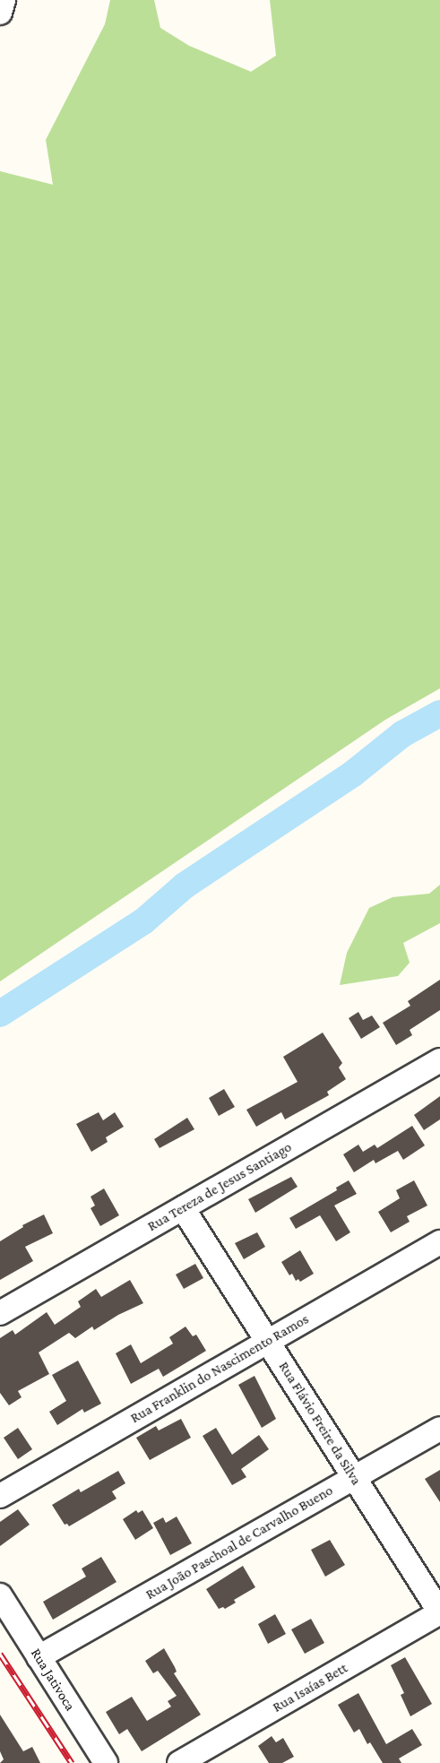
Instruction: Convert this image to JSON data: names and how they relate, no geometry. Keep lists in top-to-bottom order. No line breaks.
{"streets":{"street":["Rua Tereza de Jesus Santiago","Rua Franklin do Nascimento Ramos","Rua Flávio Freire da Silva","Rua João Paschoal de Carvalho Bueno","Rua Jativoca","Rua Isaías Bett"]},"crossings":[["Rua Tereza de Jesus Santiago","Rua Flávio Freire da Silva"],["Rua Franklin do Nascimento Ramos","Rua Flávio Freire da Silva"],["Rua Flávio Freire da Silva","Rua João Paschoal de Carvalho Bueno"],["Rua Flávio Freire da Silva","Rua Isaías Bett"],["Rua João Paschoal de Carvalho Bueno","Rua Jativoca"]]}
